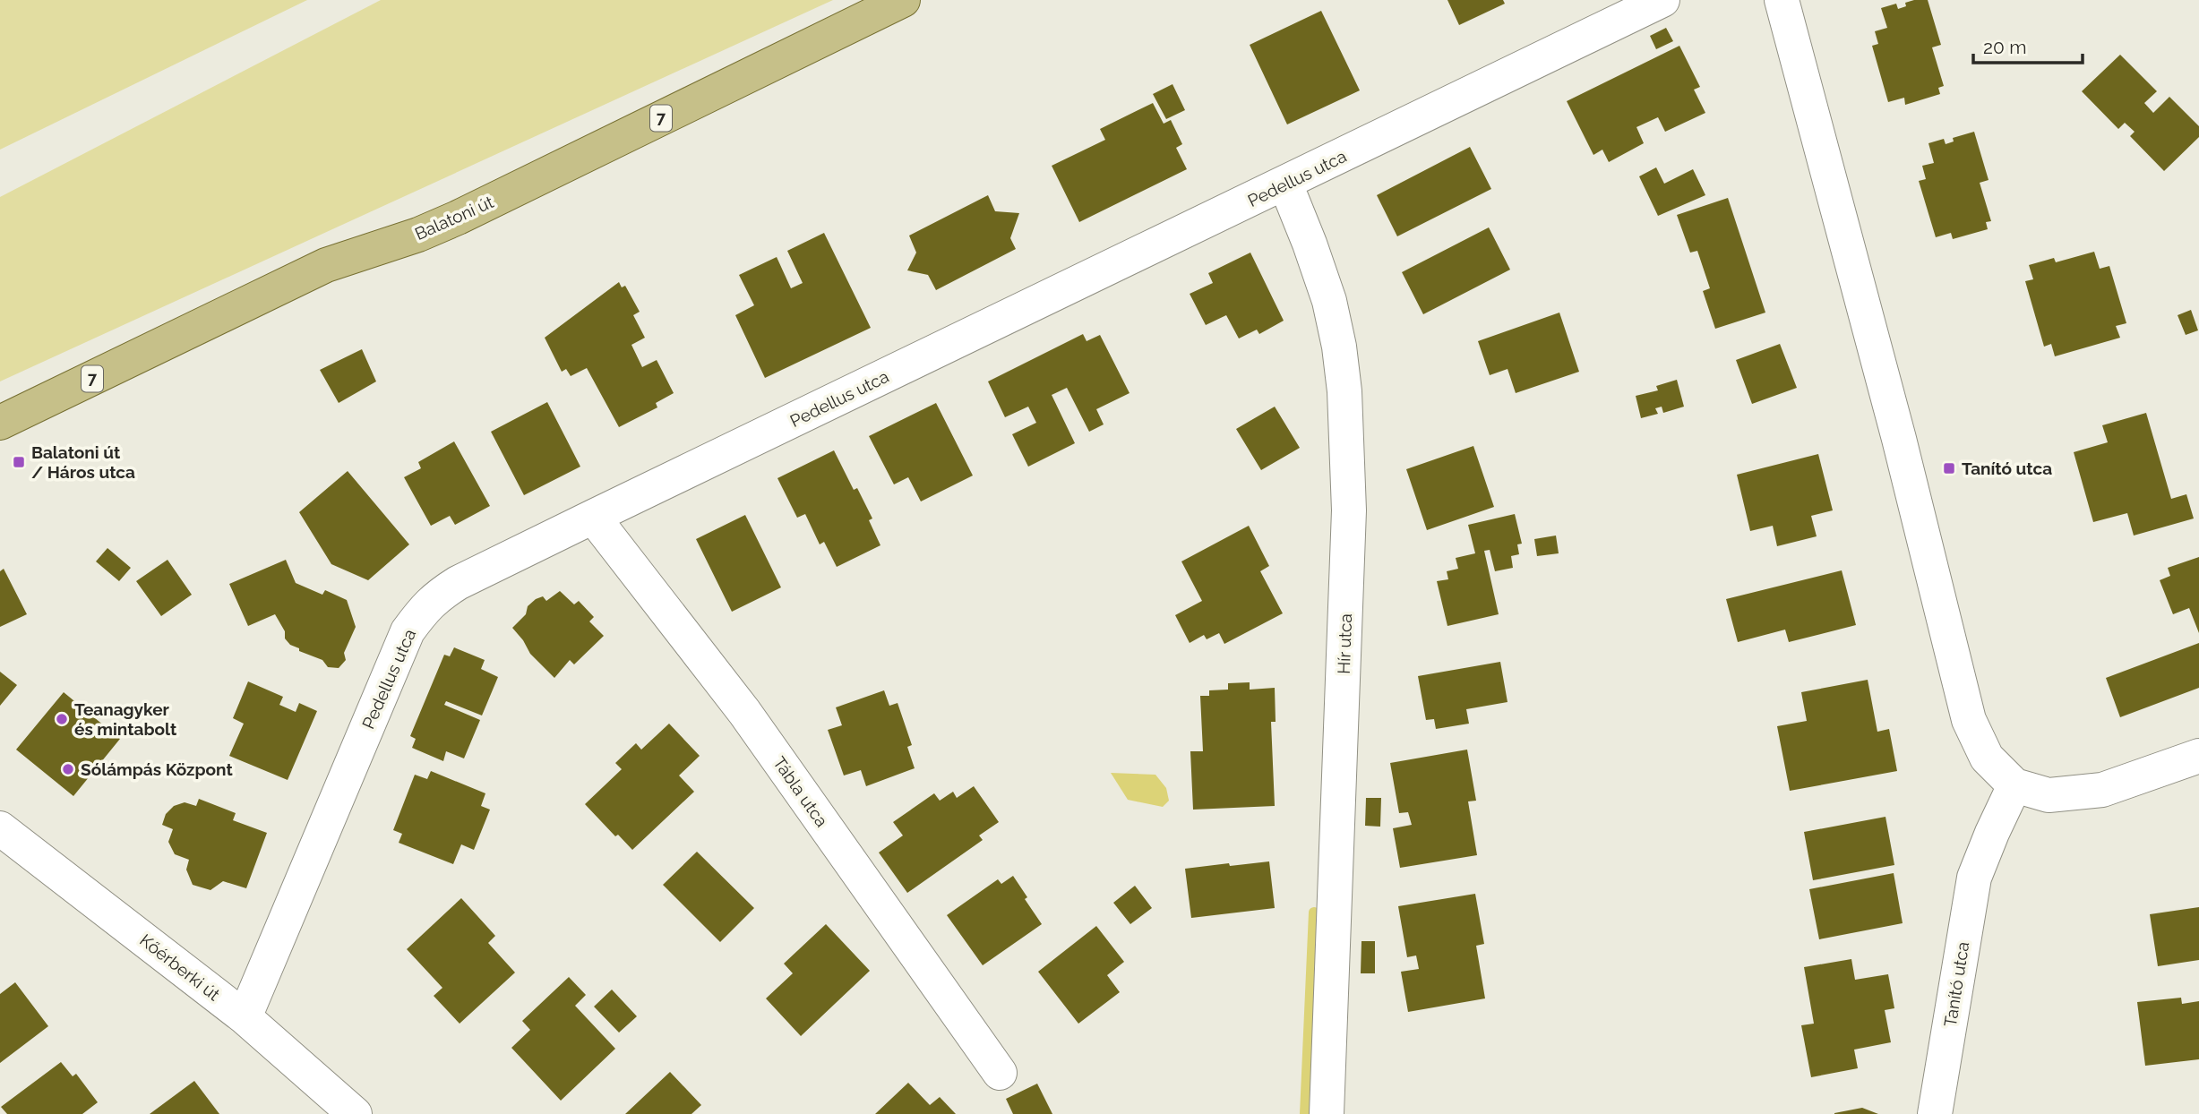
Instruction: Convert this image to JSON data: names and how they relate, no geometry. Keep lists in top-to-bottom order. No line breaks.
{"streets":{"main road":["7","Balatoni út"],"street":["Pedellus utca","Hír utca","Tábla utca","Kőérberki út","Tanító utca"]},"crossings":[["Pedellus utca","Hír utca"],["Pedellus utca","Tábla utca"],["Pedellus utca","Kőérberki út"]],"places":{"transit":["Balatoni út / Háros utca","Tanító utca"],"other":["Teanagyker és mintabolt","Sólámpás Központ"]},"scale_bar":"20 m"}
